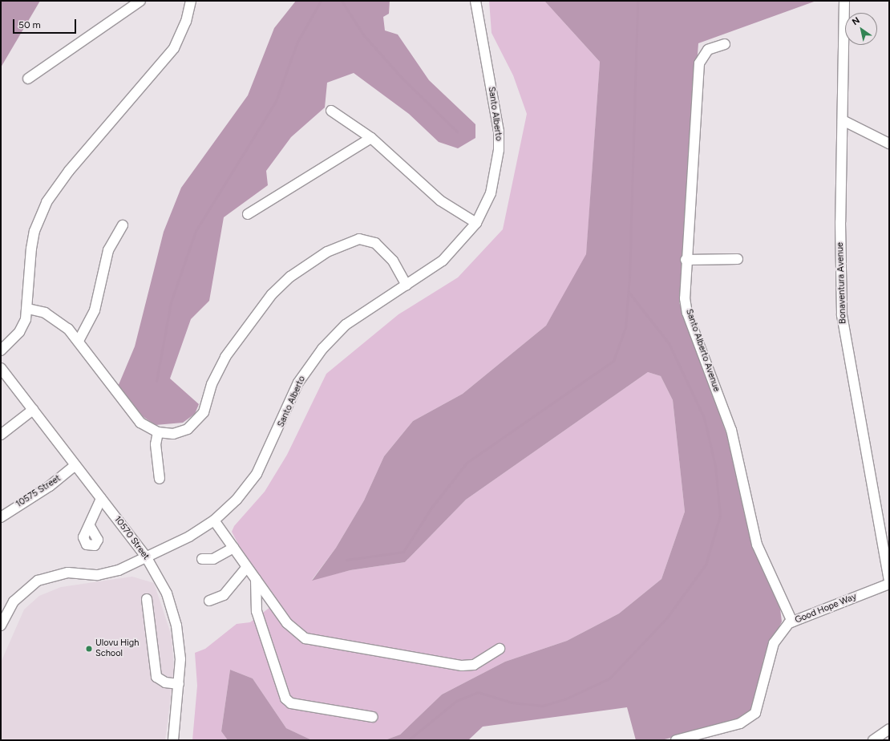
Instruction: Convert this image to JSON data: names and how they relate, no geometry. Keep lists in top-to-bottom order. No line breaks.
{"streets":{"street":["Santo Alberto","Bonaventura Avenue","Santo Alberto Avenue","10575 Street","10570 Street","Good Hope Way"]},"crossings":[["Santo Alberto","10570 Street"],["Santo Alberto Avenue","Good Hope Way"],["10575 Street","10570 Street"]],"places":["Ulovu High School"],"scale_bar":"50 m","north":"top left"}
